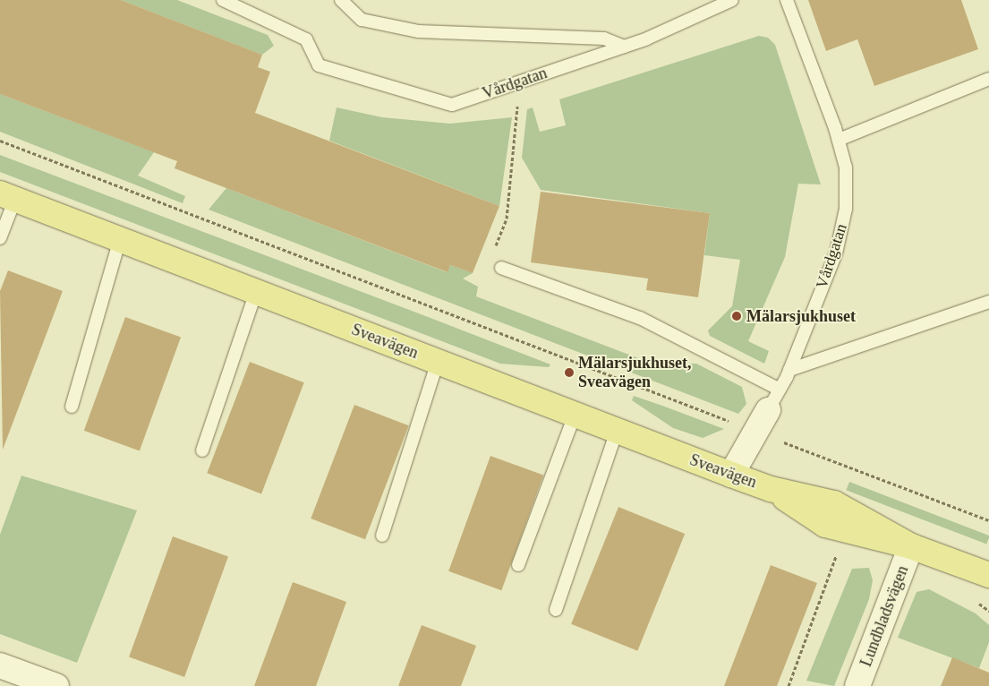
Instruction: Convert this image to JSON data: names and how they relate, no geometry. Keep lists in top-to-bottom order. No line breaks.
{"streets":{"main road":["Sveavägen"],"street":["Vårdgatan","Lundbladsvägen"]},"crossings":[["Vårdgatan","Sveavägen"],["Sveavägen","Lundbladsvägen"]],"places":["Mälarsjukhuset","Mälarsjukhuset, Sveavägen"]}
